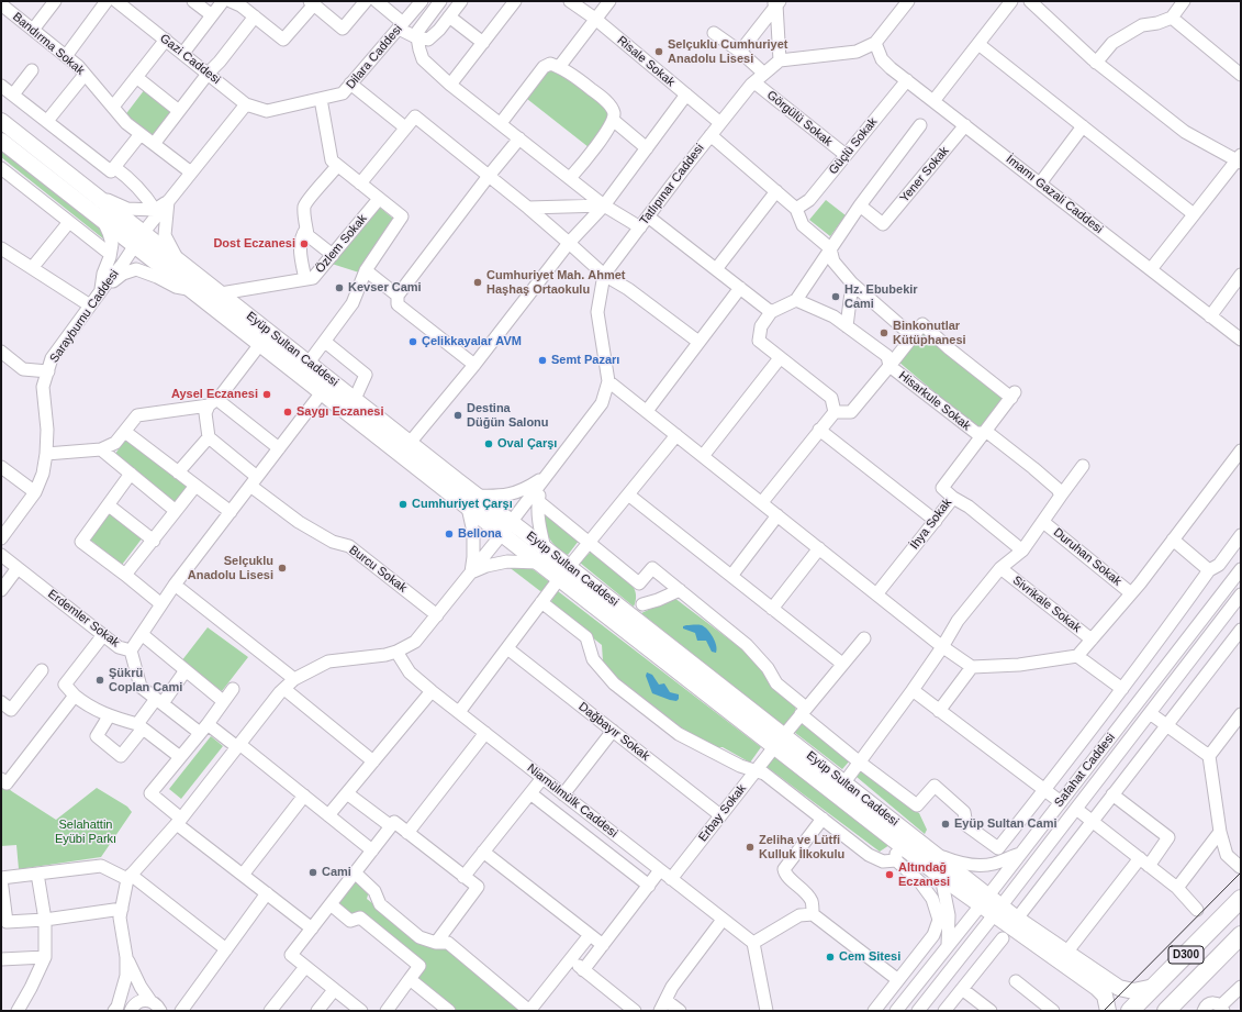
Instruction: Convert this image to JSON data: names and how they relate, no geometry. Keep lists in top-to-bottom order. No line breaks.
{"streets":{"highway":["D300"],"main road":["Eyüp Sultan Caddesi"],"street":["Bandırma Sokak","Dilara Caddesi","Gazi Caddesi","Risale Sokak","Görgülü Sokak","Güçlü Sokak","Yener Sokak","Tatlıpınar Caddesi","İmamı Gazali Caddesi","Özlem Sokak","Sarayburnu Caddesi","Hisarkule Sokak","İhya Sokak","Duruhan Sokak","Burcu Sokak","Sivrikale Sokak","Erdemler Sokak","Dağbayır Sokak","Safahat Caddesi","Niamülmülk Caddesi","Erbay Sokak"]},"crossings":[["Bandırma Sokak","Sarayburnu Caddesi"],["Dilara Caddesi","Gazi Caddesi"],["Gazi Caddesi","Sarayburnu Caddesi"],["Risale Sokak","Tatlıpınar Caddesi"],["Görgülü Sokak","Güçlü Sokak"],["Görgülü Sokak","Tatlıpınar Caddesi"],["Güçlü Sokak","İmamı Gazali Caddesi"],["Yener Sokak","İmamı Gazali Caddesi"],["Tatlıpınar Caddesi","Eyüp Sultan Caddesi"],["Tatlıpınar Caddesi","Burcu Sokak"],["Tatlıpınar Caddesi","Niamülmülk Caddesi"],["Özlem Sokak","Eyüp Sultan Caddesi"],["Sarayburnu Caddesi","Eyüp Sultan Caddesi"],["Eyüp Sultan Caddesi","Erdemler Sokak"],["Eyüp Sultan Caddesi","Safahat Caddesi"],["Eyüp Sultan Caddesi","Erbay Sokak"],["Eyüp Sultan Caddesi","D300"],["Hisarkule Sokak","İhya Sokak"],["Burcu Sokak","Erdemler Sokak"],["Dağbayır Sokak","Erbay Sokak"],["Niamülmülk Caddesi","Erbay Sokak"]],"parks":["Selahattin Eyübi Parkı"],"places":["Selçuklu Cumhuriyet Anadolu Lisesi","Dost Eczanesi","Cumhuriyet Mah. Ahmet Haşhaş Ortaokulu","Kevser Cami","Hz. Ebubekir Cami","Binkonutlar Kütüphanesi","Çelikkayalar AVM","Semt Pazarı","Aysel Eczanesi","Saygı Eczanesi","Destina Düğün Salonu","Oval Çarşı","Cumhuriyet Çarşı","Bellona","Selçuklu Anadolu Lisesi","Şükrü Coplan Cami","Eyüp Sultan Cami","Zeliha ve Lütfi Kulluk İlkokulu","Cami","Altındağ Eczanesi","Cem Sitesi"]}
